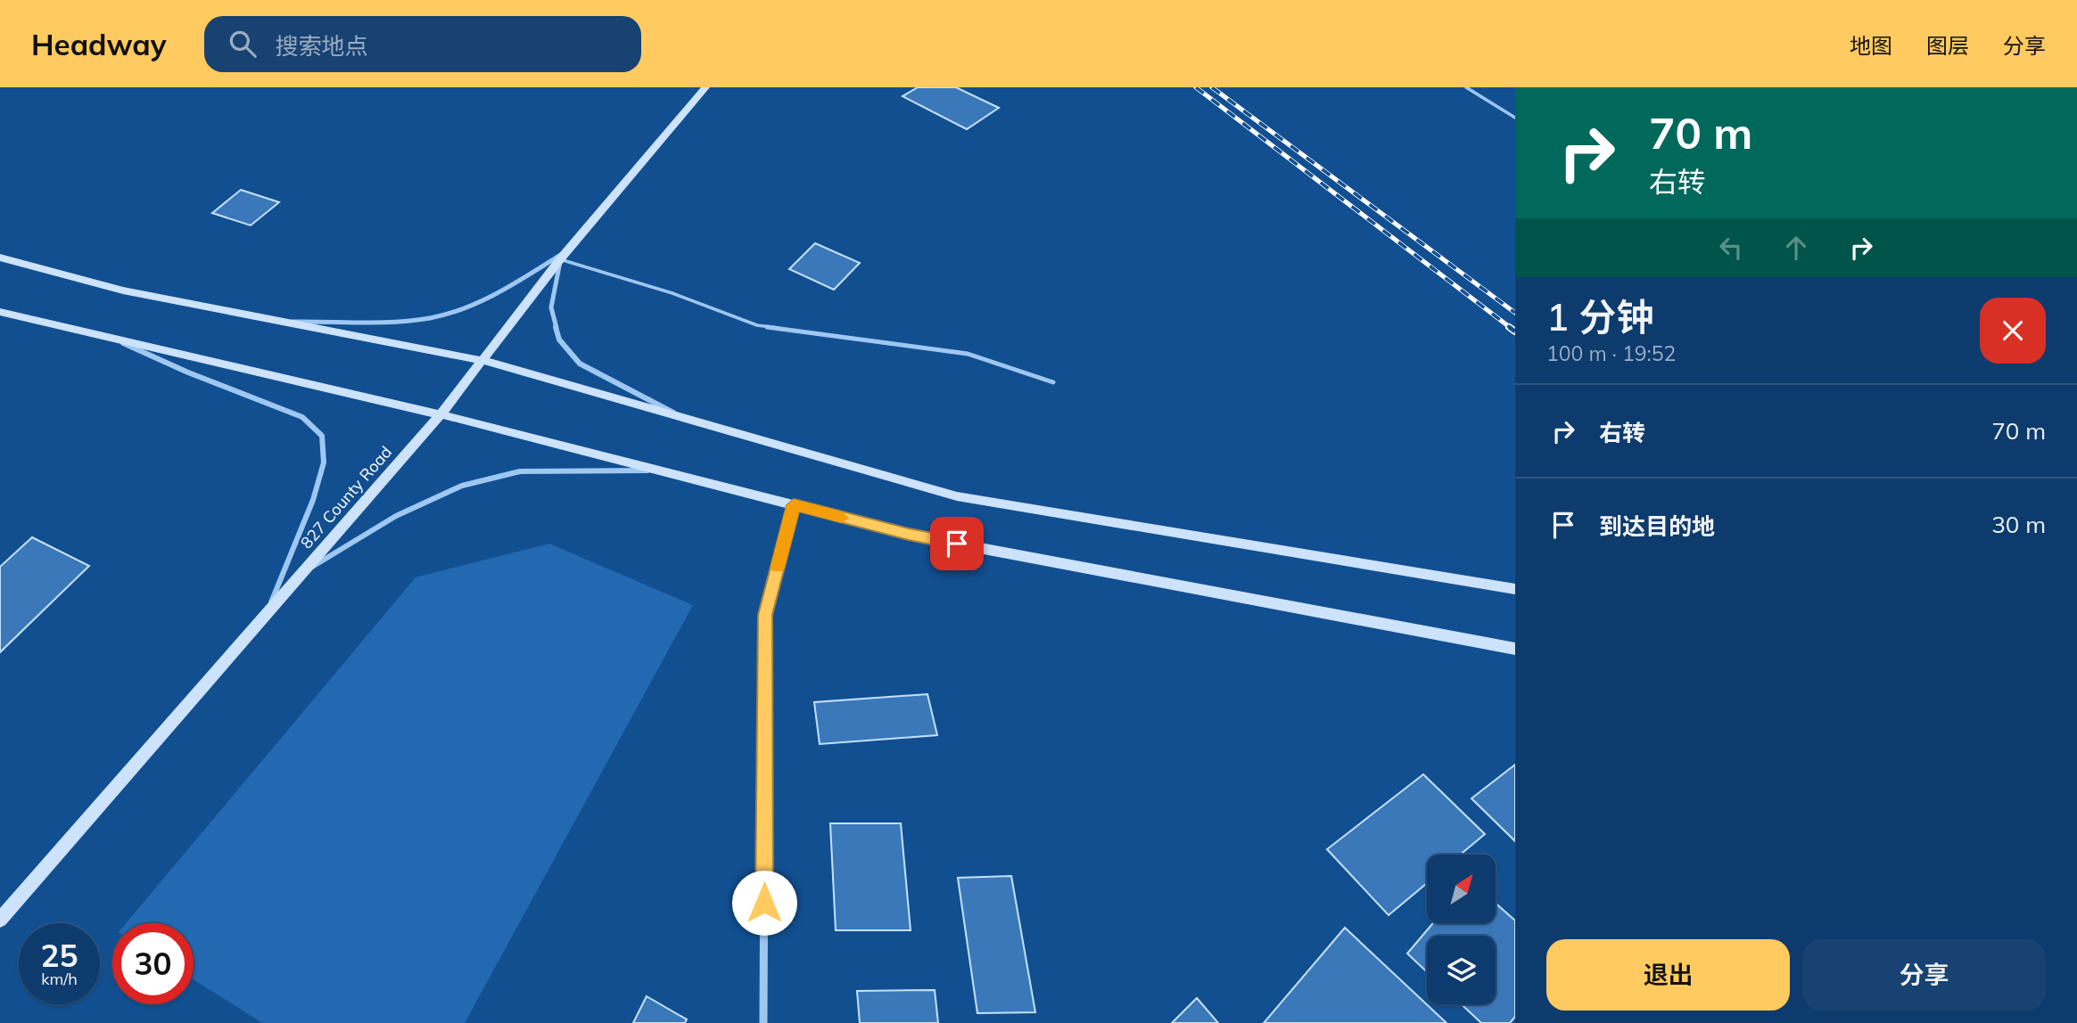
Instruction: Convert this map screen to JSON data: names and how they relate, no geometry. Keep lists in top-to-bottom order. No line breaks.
{"streets":{"main road":["827 County Road"]},"north":"top right","page":{"header":"Headway","search":"搜索地点","nav":["地图","图层","分享"],"turn":["70 m","右转"],"heading":["1 分钟","100 m · 19:52"],"list":[{"name":"右转","value":"70 m"},{"name":"到达目的地","value":"30 m"}],"speed":"25 km/h","limit":"30","buttons":["退出","分享"]}}
